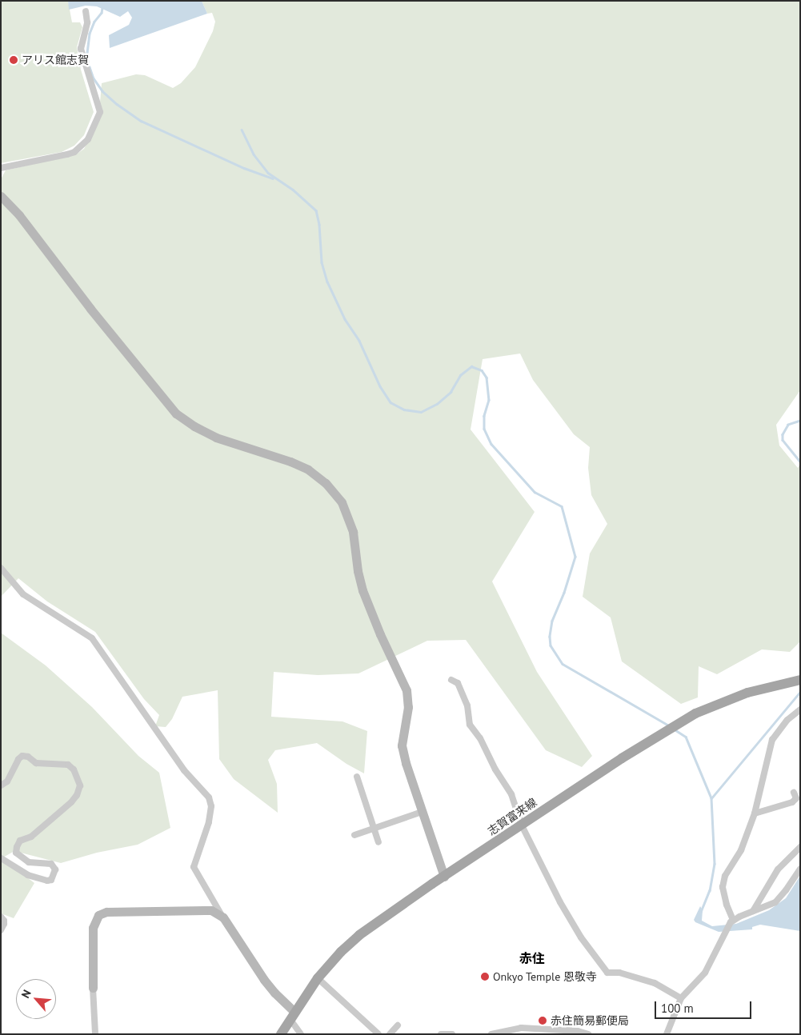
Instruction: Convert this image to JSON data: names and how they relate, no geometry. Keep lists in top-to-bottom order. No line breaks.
{"streets":{"main road":["志賀富来線"]},"districts":["赤住"],"places":["アリス館志賀","Onkyo Temple 恩敬寺","赤住簡易郵便局"],"scale_bar":"100 m","north":"top left"}
